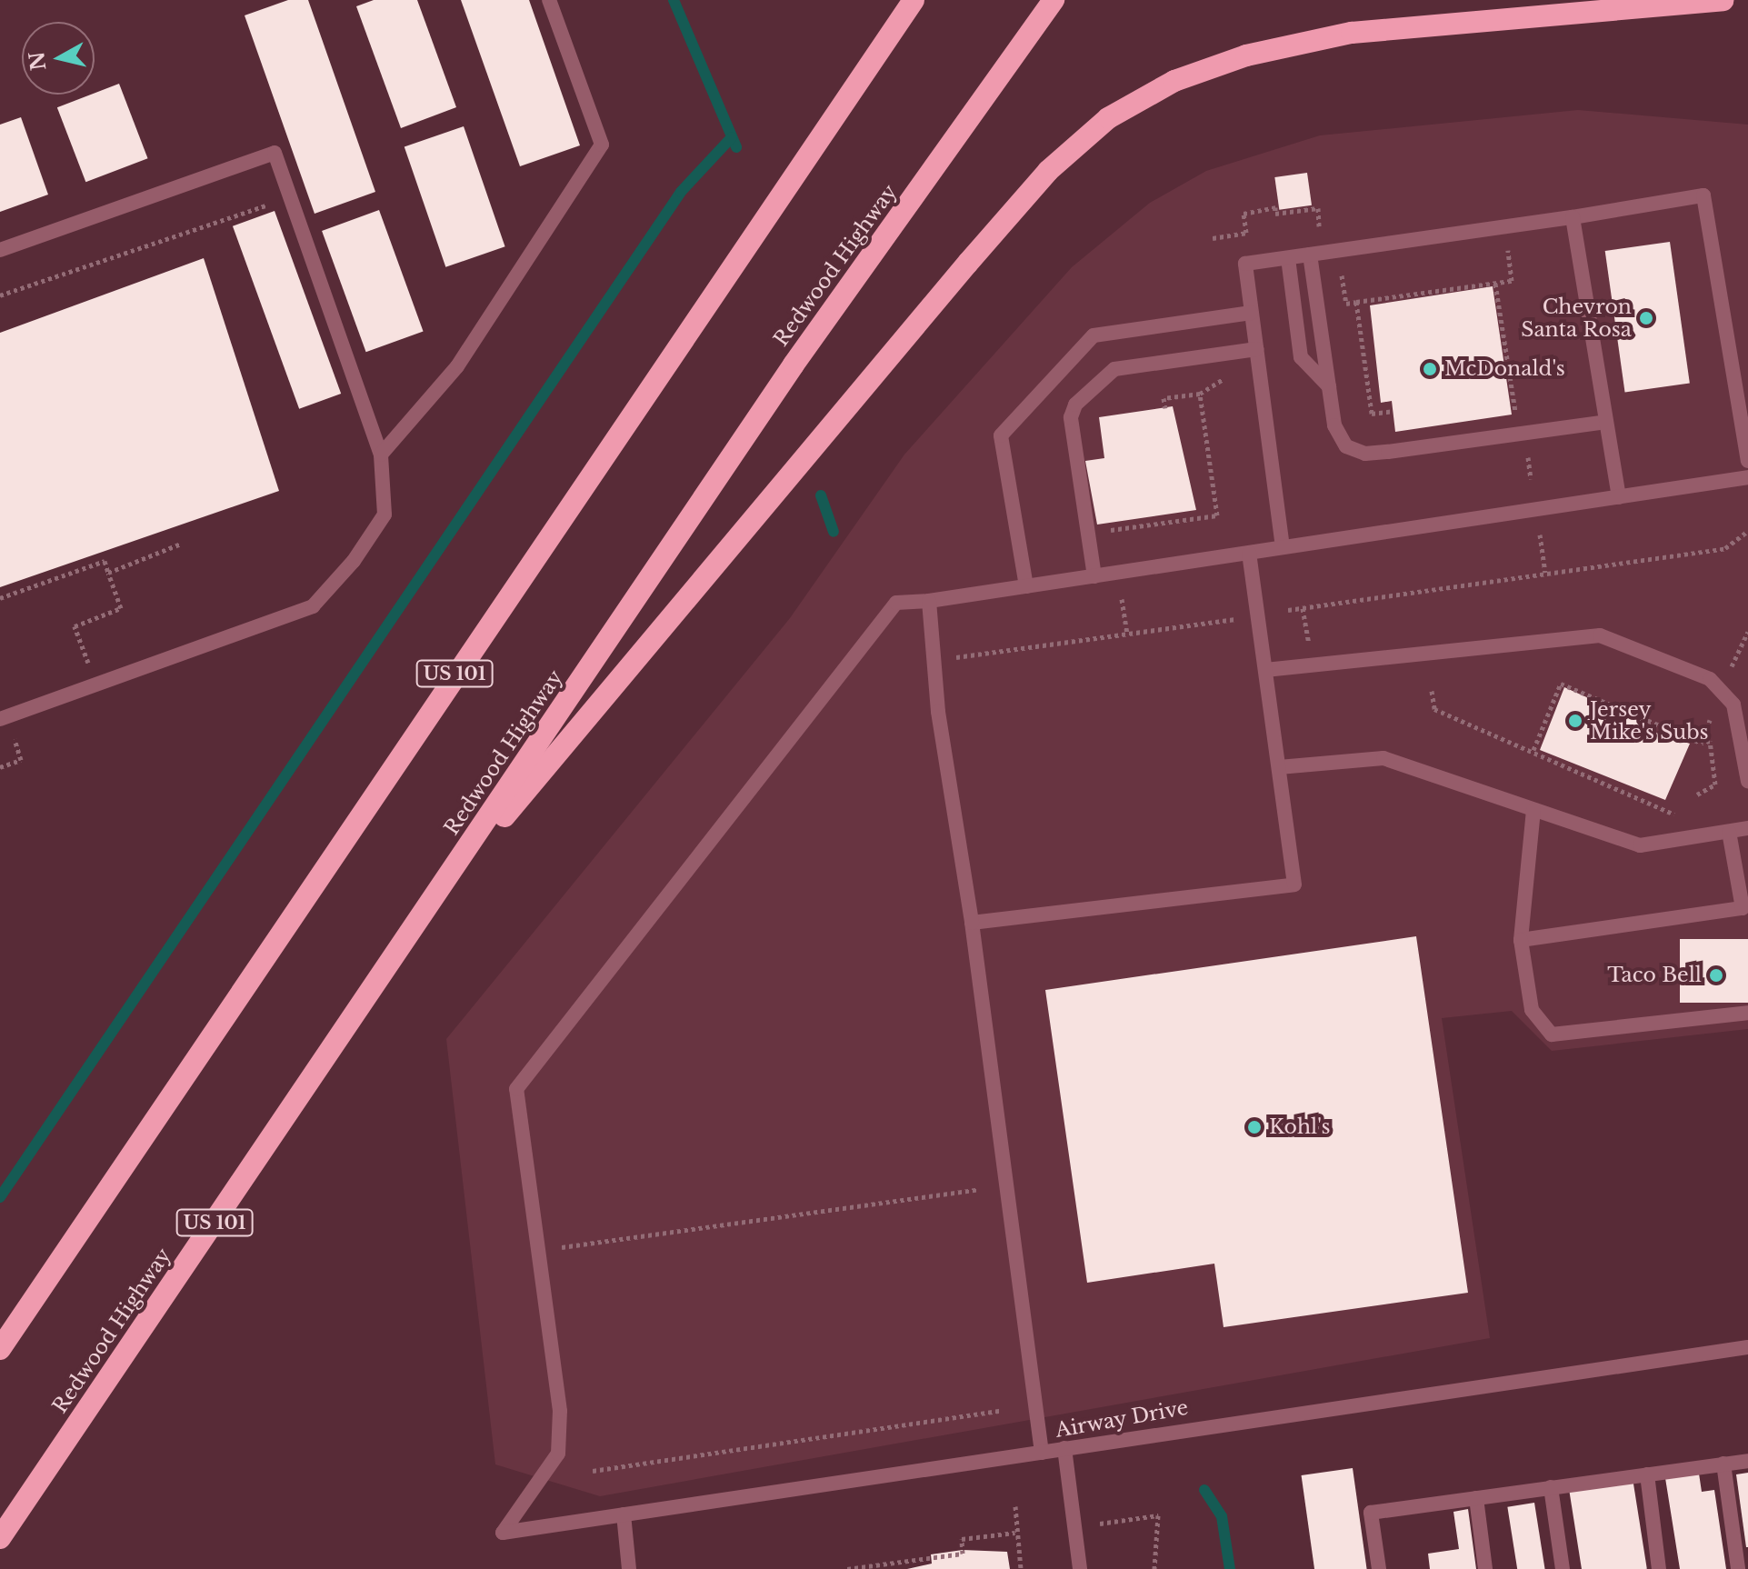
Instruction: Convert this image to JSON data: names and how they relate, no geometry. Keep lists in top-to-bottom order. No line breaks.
{"streets":{"highway":["Redwood Highway","US 101"],"street":["Airway Drive"]},"places":["Chevron Santa Rosa","McDonald's","Jersey Mike's Subs","Taco Bell","Kohl's"],"north":"left"}
